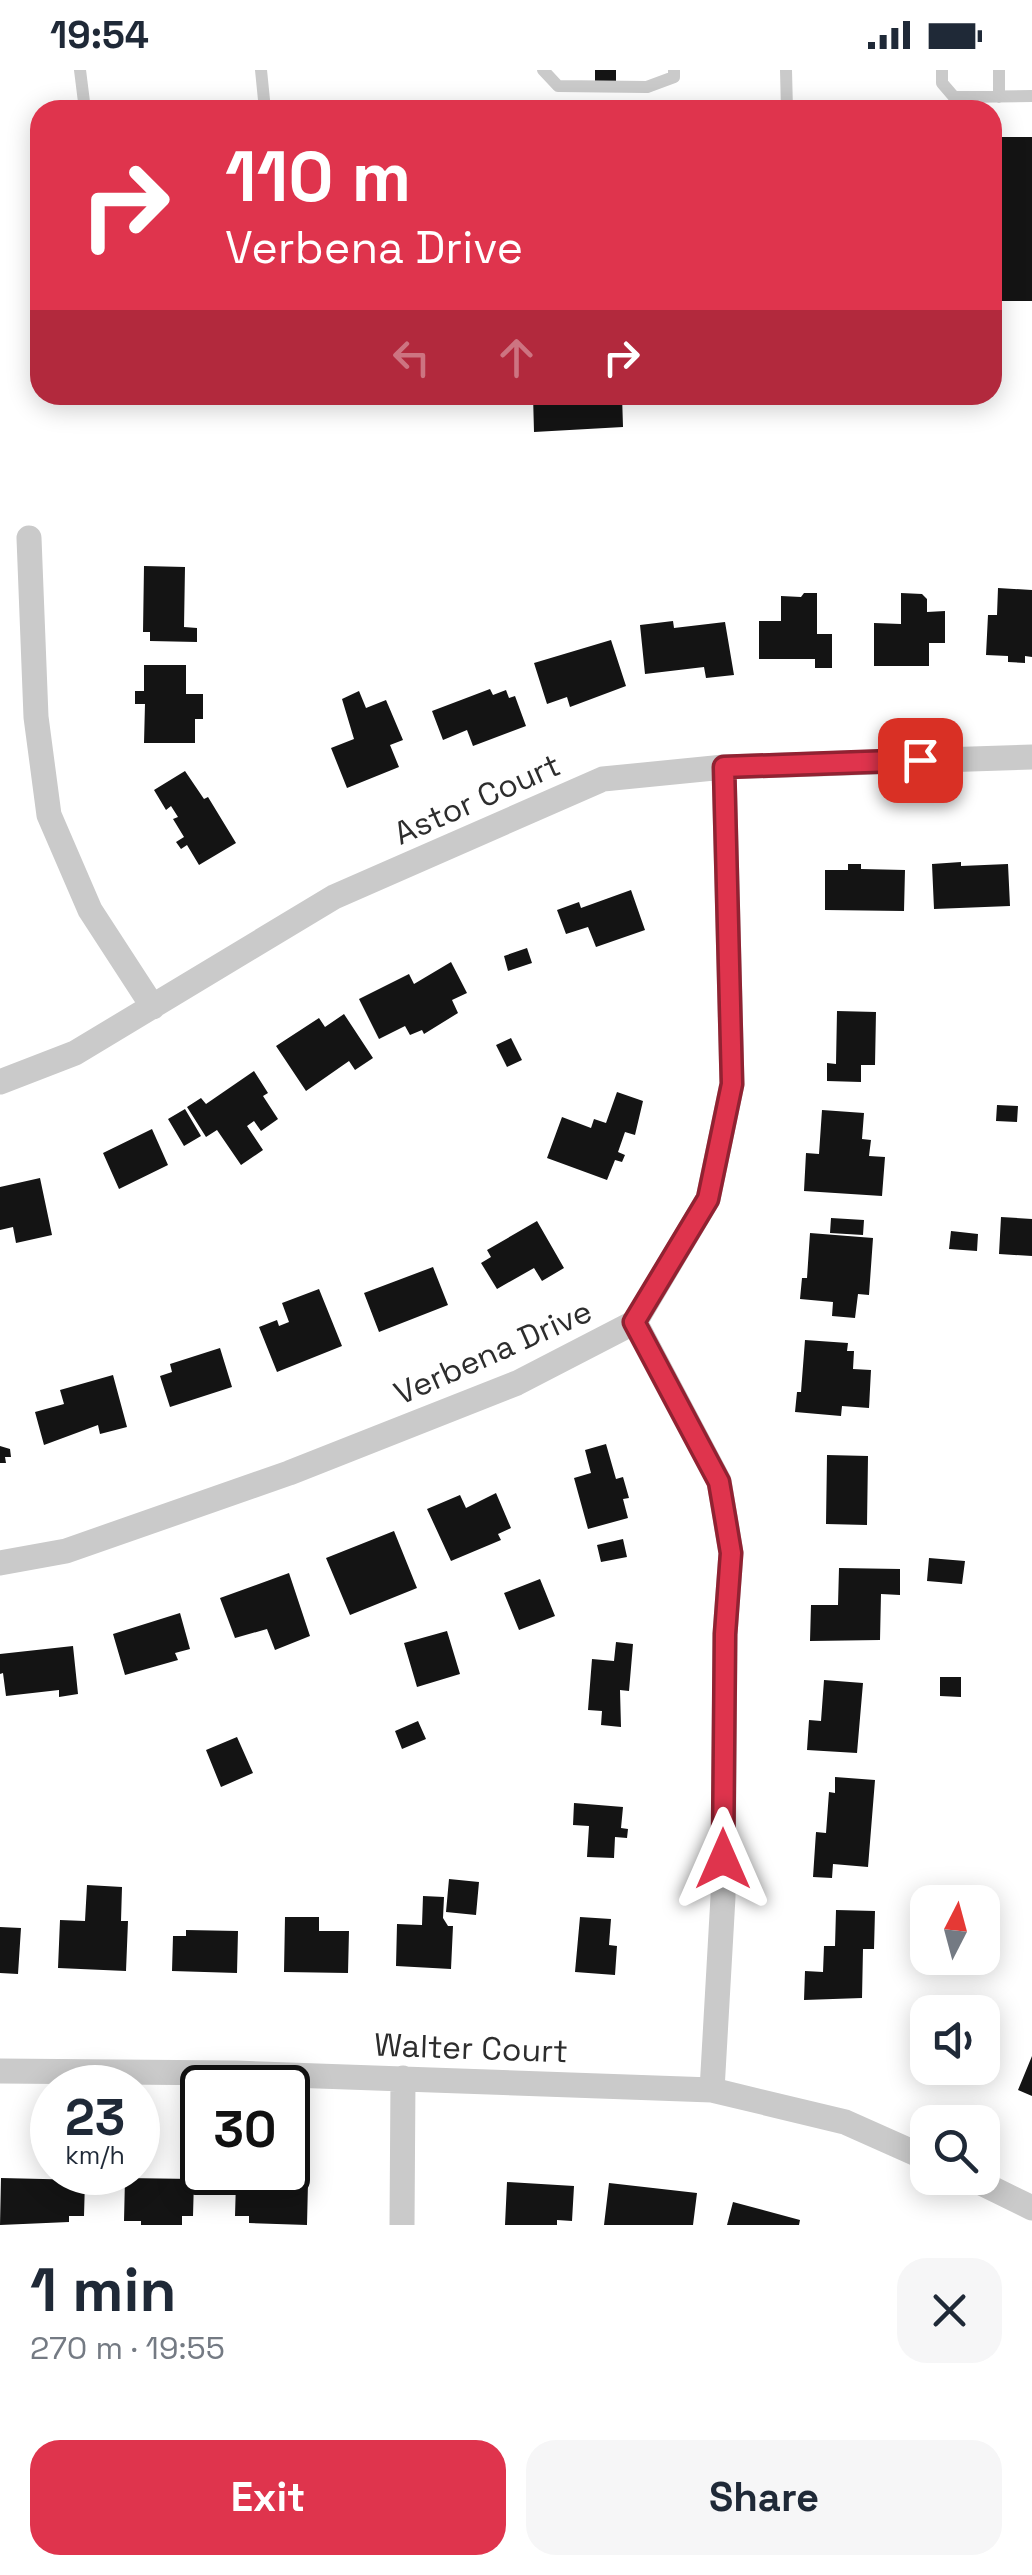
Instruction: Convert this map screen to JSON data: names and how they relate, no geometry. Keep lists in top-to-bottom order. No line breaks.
{"streets":{"street":["Astor Court","Verbena Drive","Walter Court"]},"crossings":[["Astor Court","Verbena Drive"]],"north":"top","page":{"status":"19:54","turn":["110 m","Verbena Drive"],"speed":"23 km/h","limit":"30","heading":["1 min","270 m · 19:55"],"buttons":["Exit","Share"]}}
